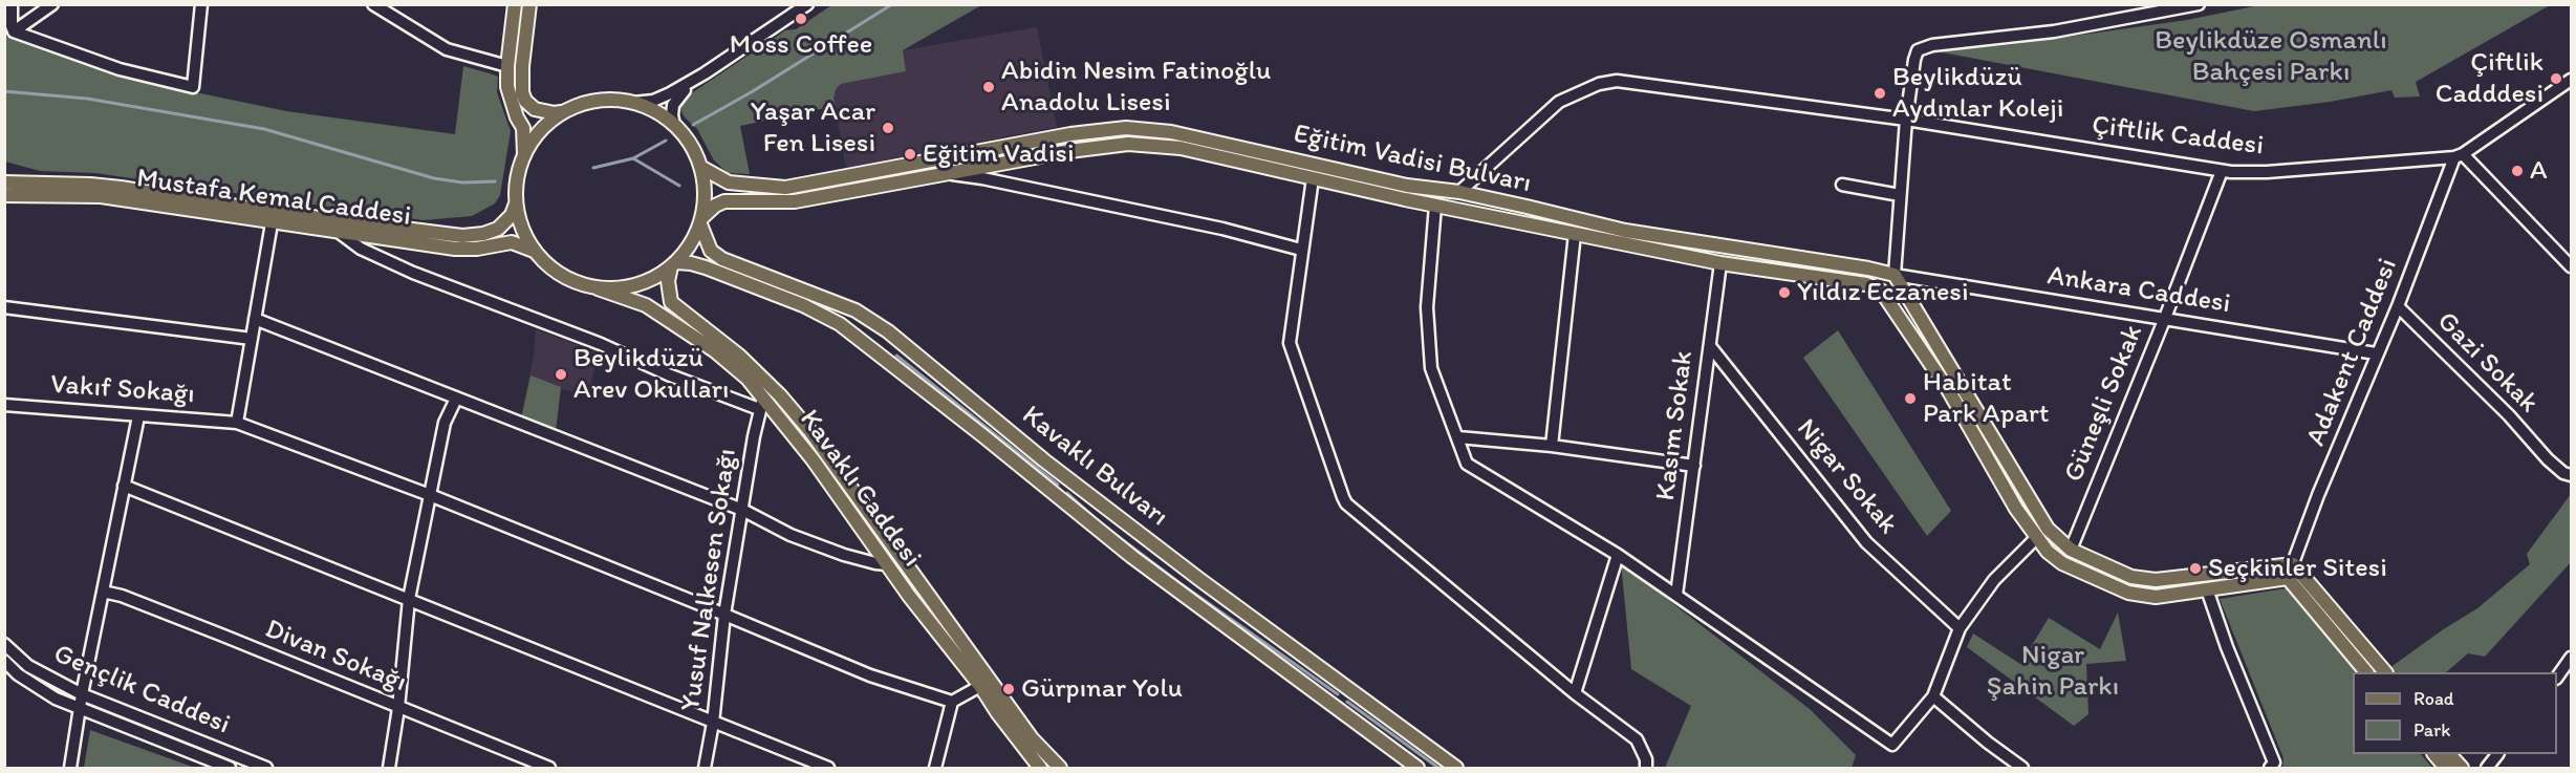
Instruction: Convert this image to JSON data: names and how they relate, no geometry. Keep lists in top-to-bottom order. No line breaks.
{"streets":{"main road":["Eğitim Vadisi Bulvarı","Mustafa Kemal Caddesi","Kavaklı Bulvarı","Kavaklı Caddesi"],"street":["Çiftlik Caddesi","Ankara Caddesi","Adakent Caddesi","Gazi Sokak","Vakıf Sokağı","Güneşli Sokak","Kasım Sokak","Nigar Sokak","Yusuf Nalkesen Sokağı","Divan Sokağı","Gençlik Caddesi"]},"crossings":[["Çiftlik Caddesi","Eğitim Vadisi Bulvarı"],["Çiftlik Caddesi","Adakent Caddesi"],["Çiftlik Caddesi","Güneşli Sokak"],["Eğitim Vadisi Bulvarı","Mustafa Kemal Caddesi"],["Eğitim Vadisi Bulvarı","Ankara Caddesi"],["Eğitim Vadisi Bulvarı","Kasım Sokak"],["Eğitim Vadisi Bulvarı","Kavaklı Bulvarı"],["Eğitim Vadisi Bulvarı","Kavaklı Caddesi"],["Mustafa Kemal Caddesi","Kavaklı Bulvarı"],["Mustafa Kemal Caddesi","Kavaklı Caddesi"],["Ankara Caddesi","Adakent Caddesi"],["Ankara Caddesi","Güneşli Sokak"],["Adakent Caddesi","Gazi Sokak"],["Vakıf Sokağı","Yusuf Nalkesen Sokağı"],["Kasım Sokak","Nigar Sokak"],["Kavaklı Bulvarı","Kavaklı Caddesi"],["Kavaklı Caddesi","Yusuf Nalkesen Sokağı"]],"parks":["Beylikdüze Osmanlı Bahçesi Parkı","Nigar Şahin Parkı"],"places":["Moss Coffee","Çiftlik Cadddesi","Abidin Nesim Fatinoğlu Anadolu Lisesi","Beylikdüzü Aydınlar Koleji","Yaşar Acar Fen Lisesi","Eğitim Vadisi","A","Yıldız Eczanesi","Beylikdüzü Arev Okulları","Habitat Park Apart","Seçkinler Sitesi","Gürpınar Yolu"],"legend":["Road","Park"]}
